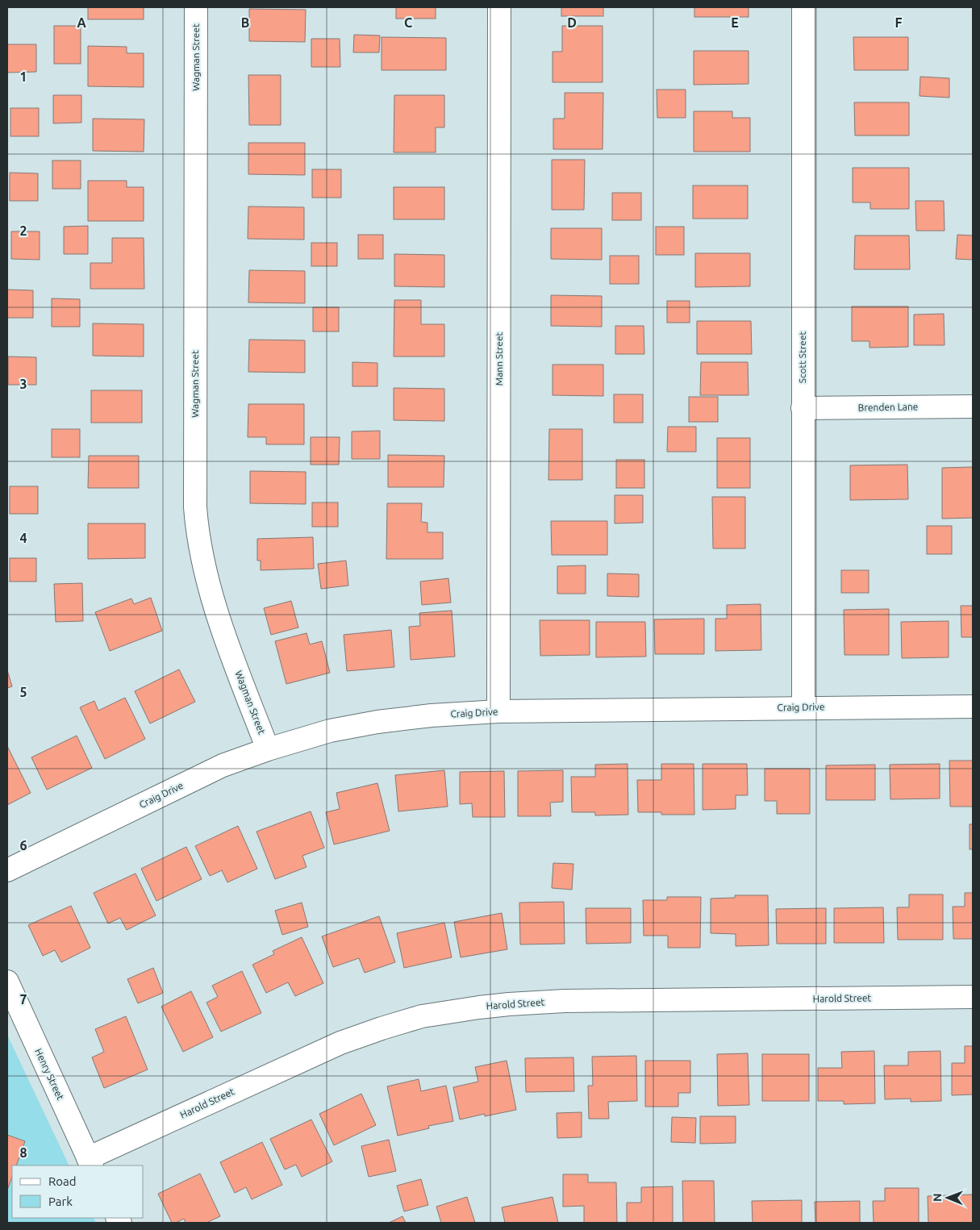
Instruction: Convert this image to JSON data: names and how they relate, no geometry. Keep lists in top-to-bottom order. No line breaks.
{"streets":{"street":["Wagman Street","Scott Street","Mann Street","Brenden Lane","Craig Drive","Harold Street","Henry Street"]},"crossings":[["Wagman Street","Craig Drive"],["Scott Street","Brenden Lane"],["Scott Street","Craig Drive"],["Mann Street","Craig Drive"],["Harold Street","Henry Street"]],"legend":["Road","Park"],"north":"left","grid":{"columns":["A","B","C","D","E","F"],"rows":["1","2","3","4","5","6","7","8"]}}
